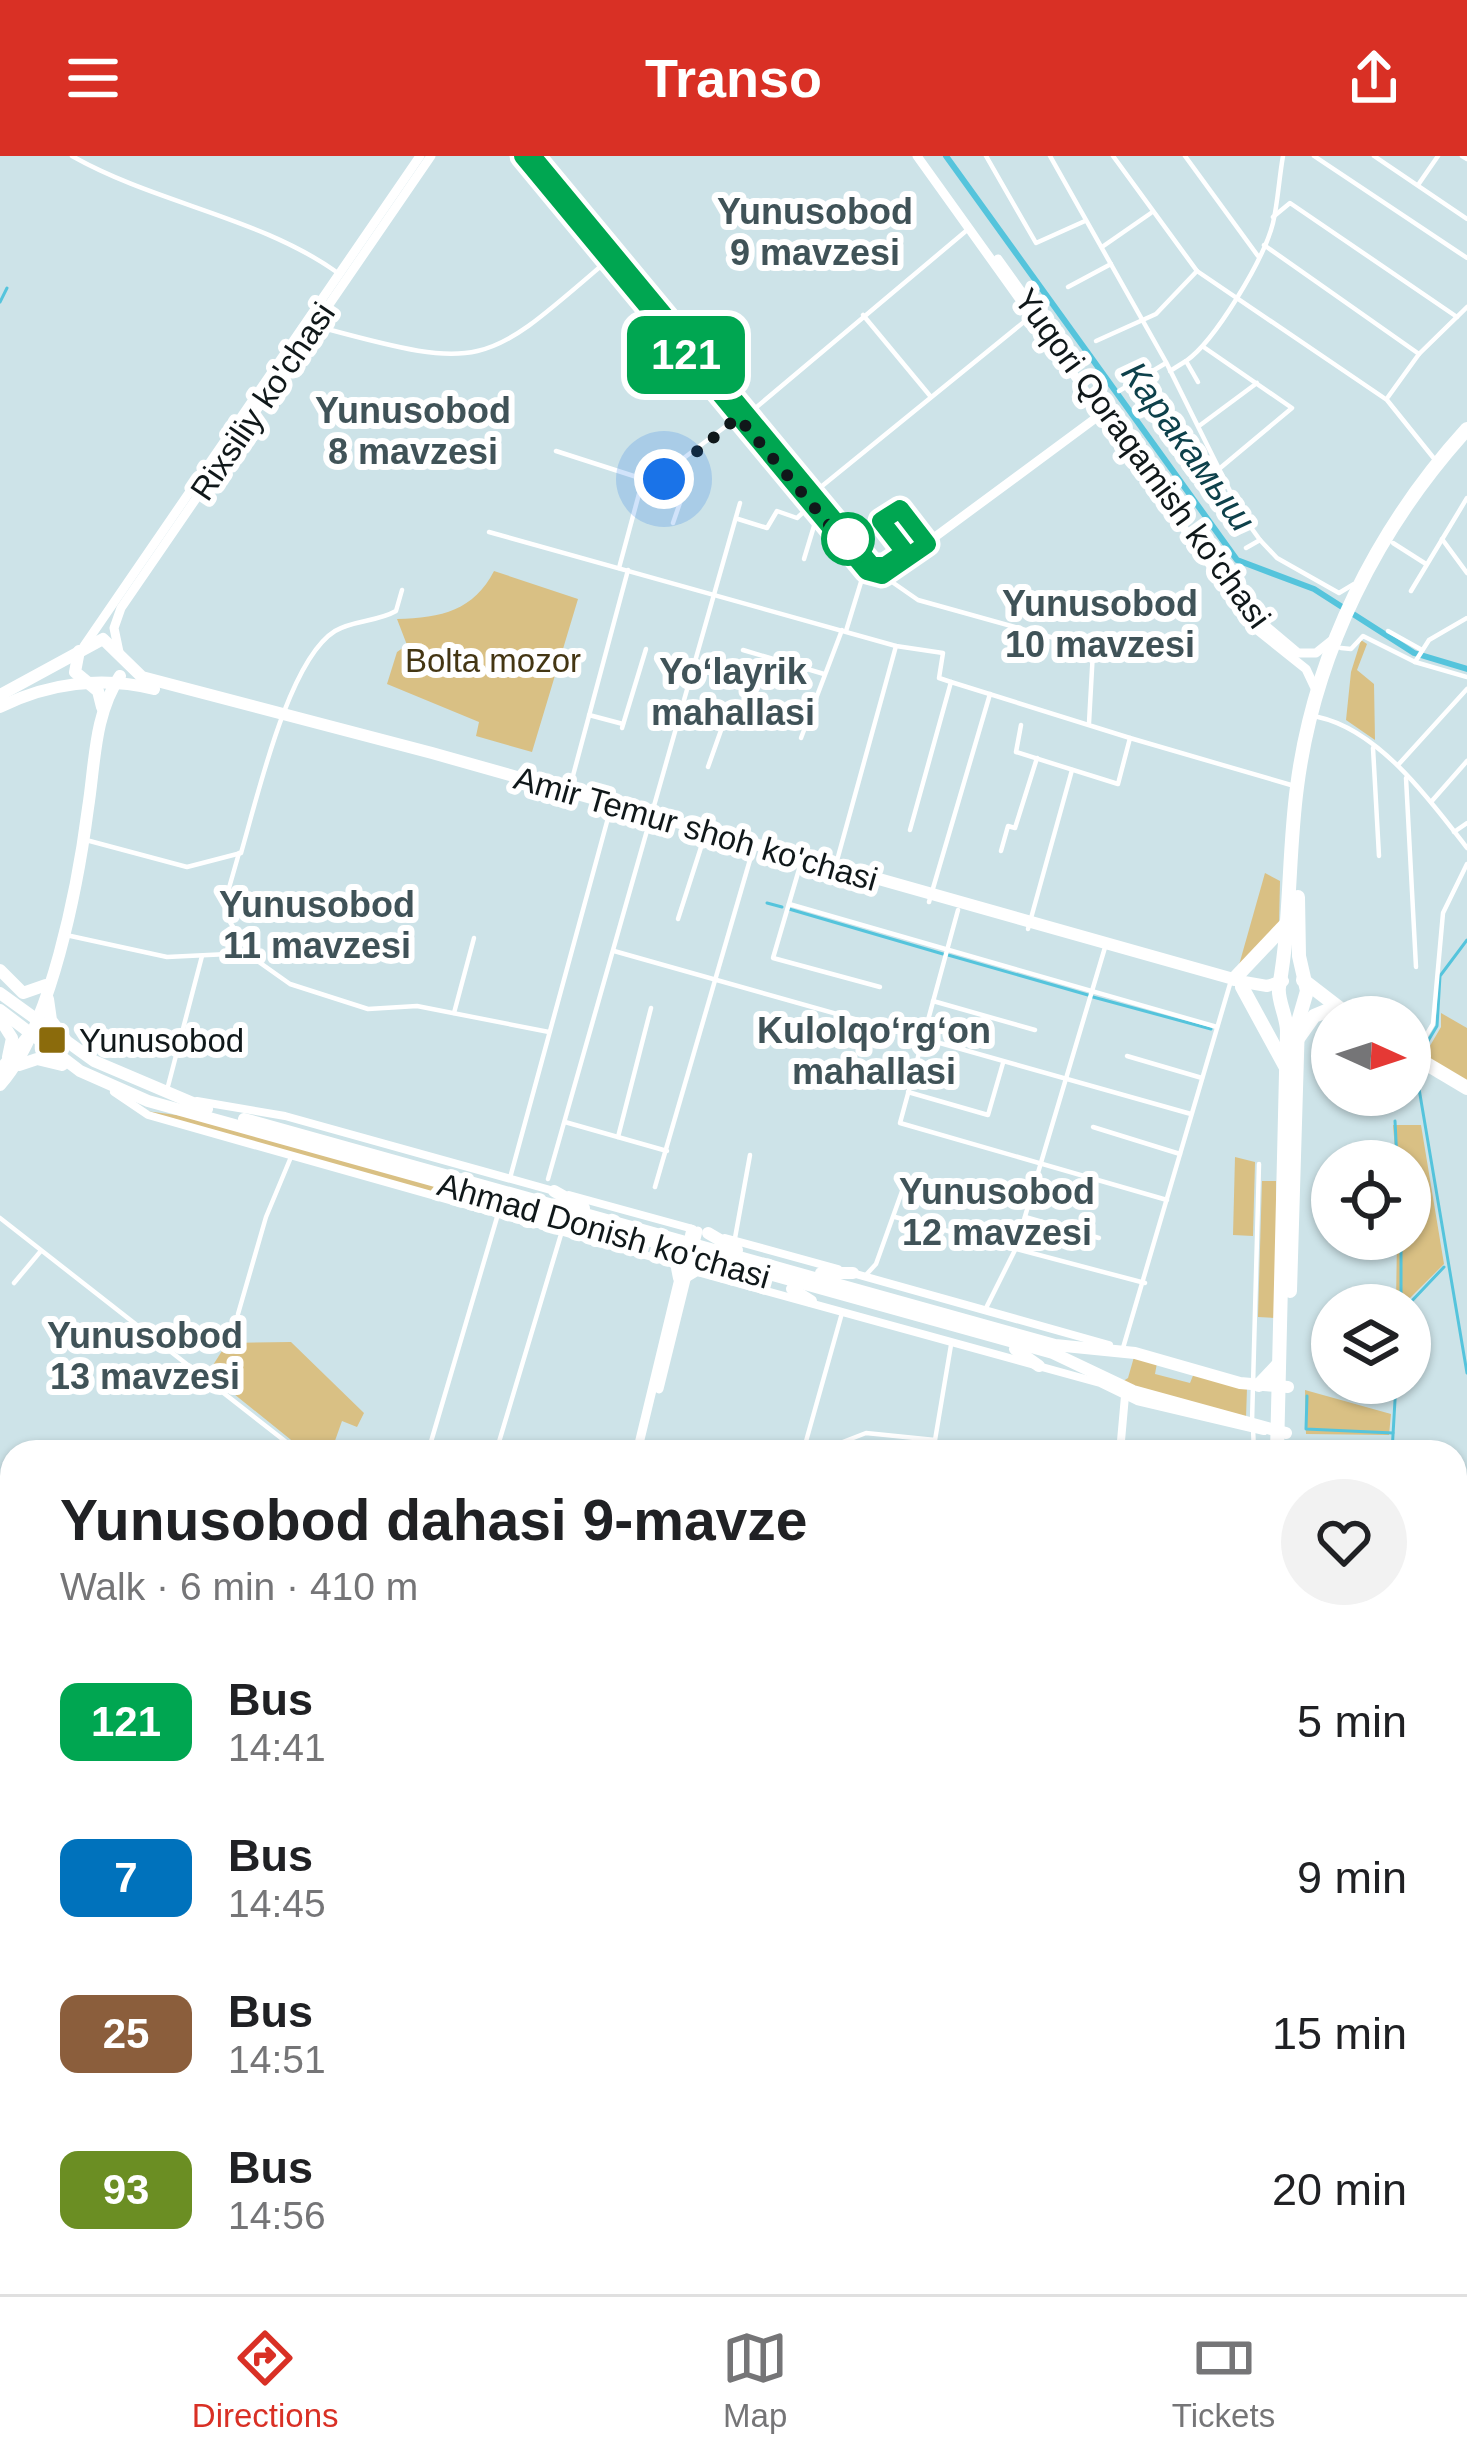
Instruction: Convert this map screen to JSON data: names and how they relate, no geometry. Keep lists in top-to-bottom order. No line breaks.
{"streets":{"main road":["Rixsiliy ko'chasi","Yuqori Qoraqamish ko'chasi","Amir Temur shoh ko'chasi","Ahmad Donish ko'chasi"]},"crossings":[["Rixsiliy ko'chasi","Amir Temur shoh ko'chasi"]],"districts":["Yunusobod 9 mavzesi","Yunusobod 8 mavzesi","Yunusobod 10 mavzesi","Yoʻlayrik mahallasi","Yunusobod 11 mavzesi","Kulolqoʻrgʻon mahallasi","Yunusobod 12 mavzesi","Yunusobod 13 mavzesi"],"water":["Каракамыш"],"parks":["Bolta mozor"],"places":{"transit":["Yunusobod"]},"lines":["bus line 121"],"north":"right","page":{"header":"Transo","on_map":"121","heading":["Yunusobod dahasi 9-mavze","Walk · 6 min · 410 m"],"list":[{"mark":"121","name":"Bus","note":"14:41","value":"5 min"},{"mark":"7","name":"Bus","note":"14:45","value":"9 min"},{"mark":"25","name":"Bus","note":"14:51","value":"15 min"},{"mark":"93","name":"Bus","note":"14:56","value":"20 min"}],"tabs":["Directions","Map","Tickets"]}}
